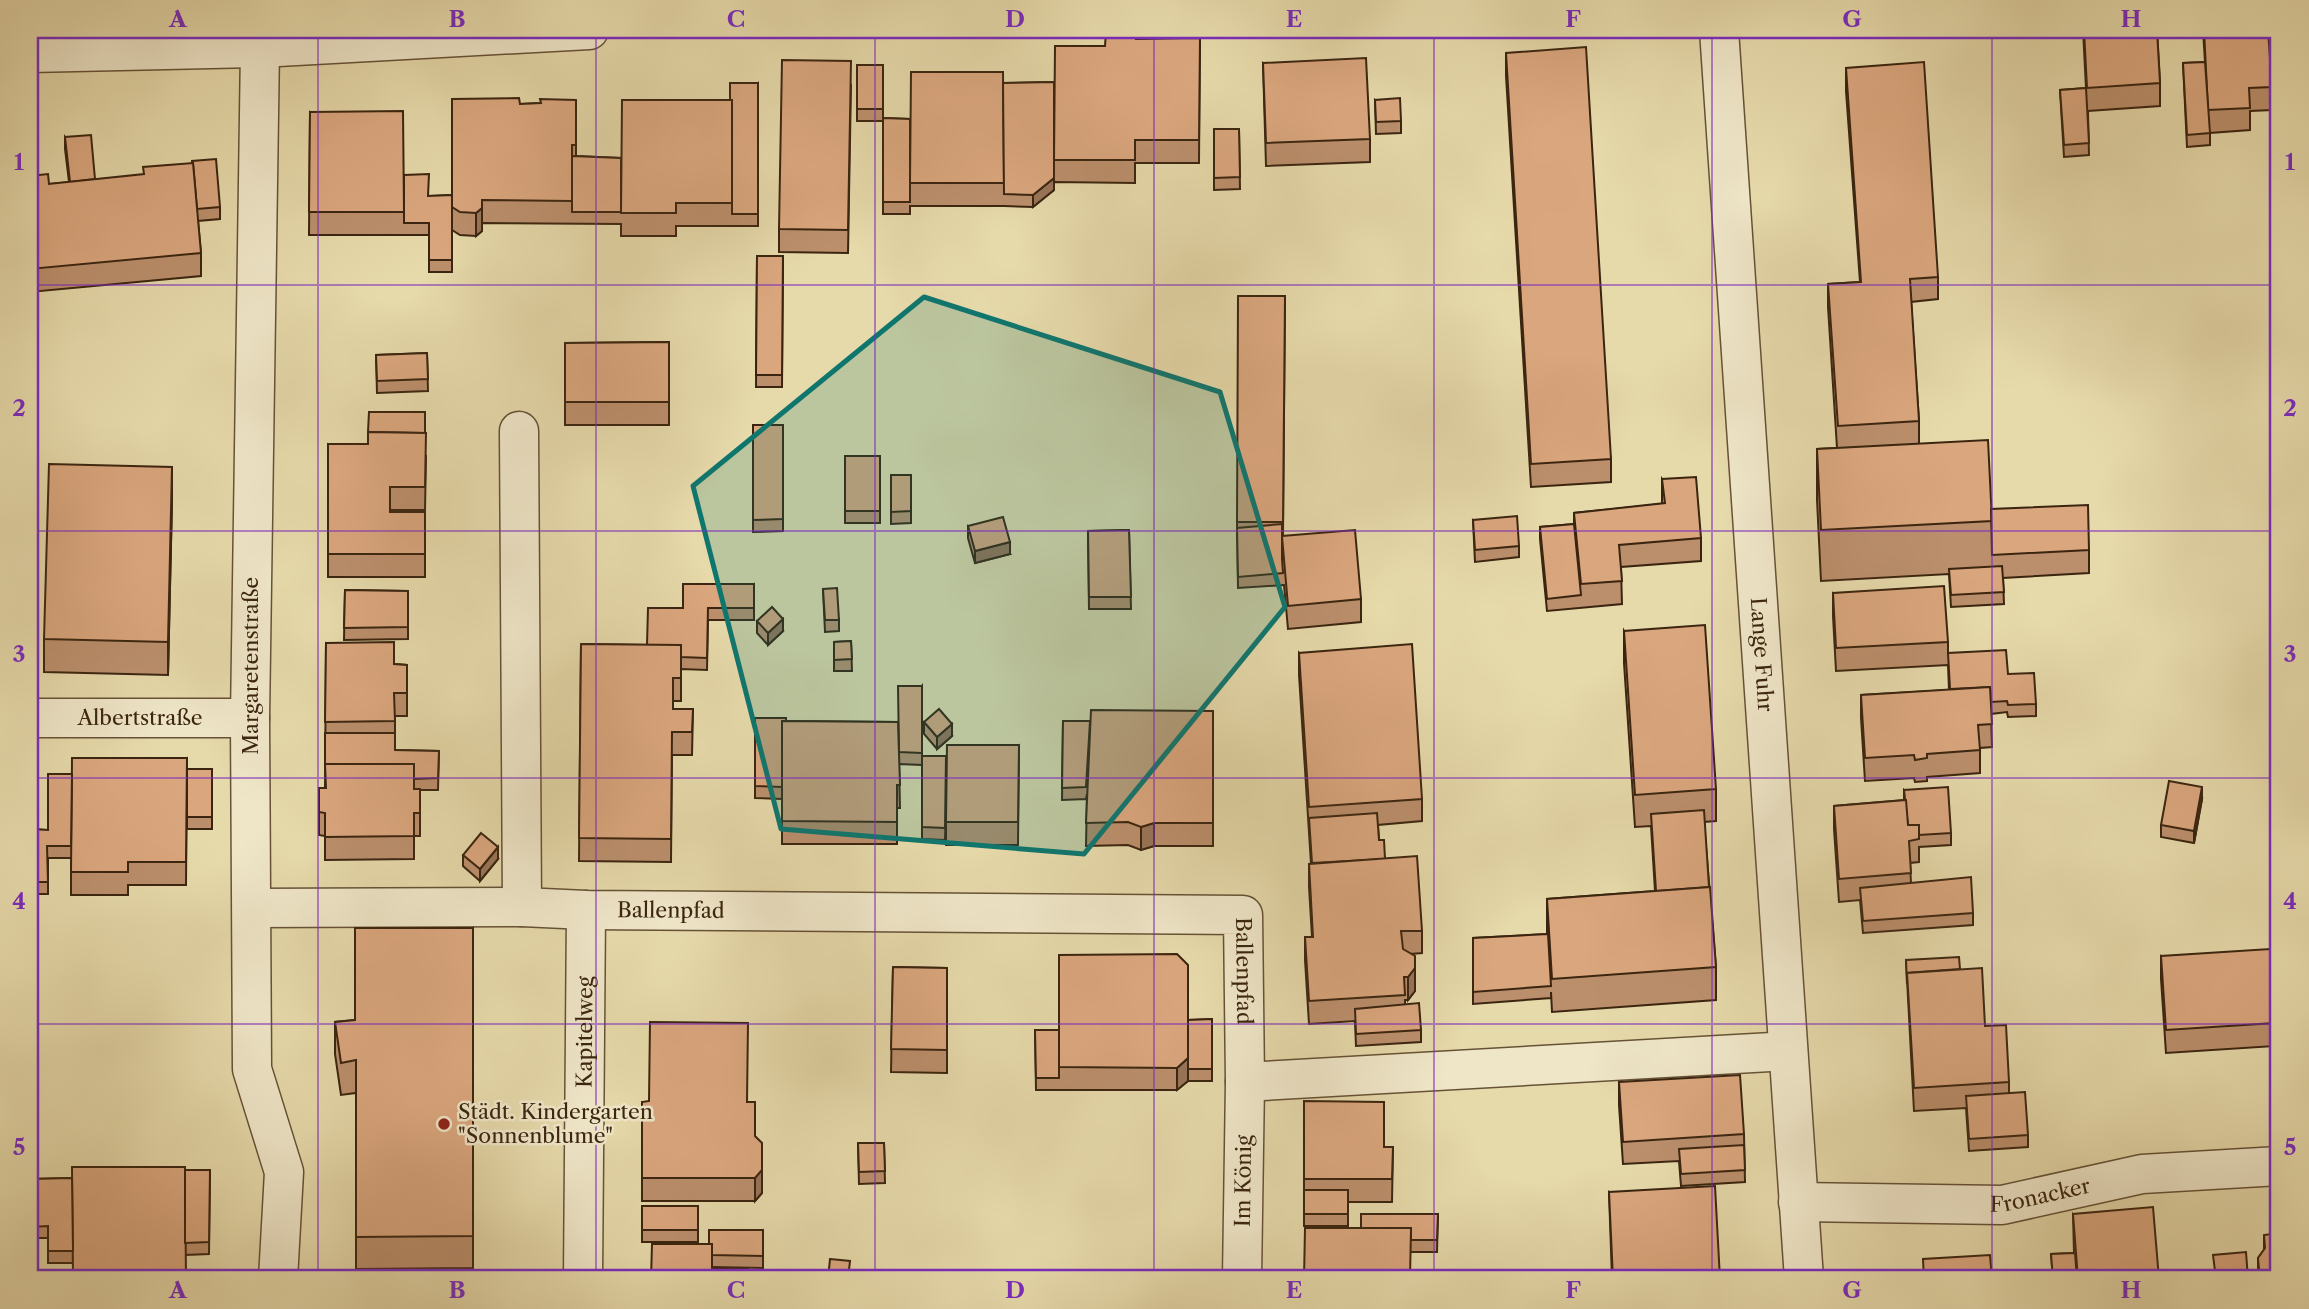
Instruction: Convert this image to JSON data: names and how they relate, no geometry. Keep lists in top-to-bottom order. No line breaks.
{"streets":{"street":["Lange Fuhr","Margaretenstraße","Albertstraße","Ballenpfad","Kapitelweg","Im König","Fronacker"]},"crossings":[["Lange Fuhr","Fronacker"],["Margaretenstraße","Albertstraße"],["Margaretenstraße","Ballenpfad"],["Ballenpfad","Kapitelweg"],["Ballenpfad","Im König"]],"places":["Städt. Kindergarten \"Sonnenblume\""],"grid":{"columns":["A","B","C","D","E","F","G","H"],"rows":["1","2","3","4","5"]}}
